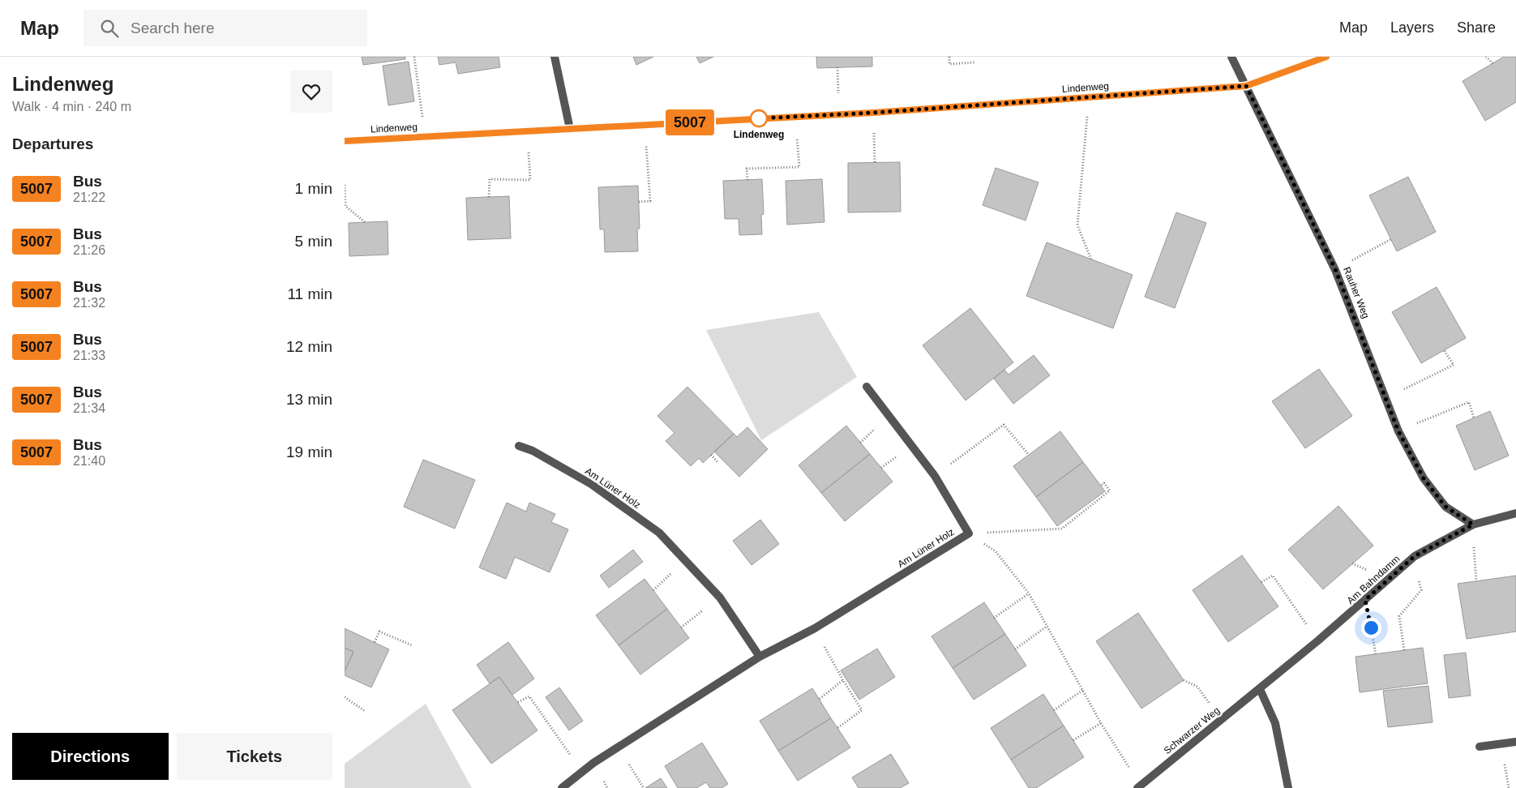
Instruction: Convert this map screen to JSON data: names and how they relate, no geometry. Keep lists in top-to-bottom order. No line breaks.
{"streets":{"street":["Lindenweg","Rauher Weg","Am Lüner Holz","Am Bahndamm","Schwarzer Weg"]},"crossings":[["Lindenweg","Rauher Weg"],["Rauher Weg","Am Bahndamm"],["Am Bahndamm","Schwarzer Weg"]],"places":["Lindenweg"],"lines":["bus line 5007"],"page":{"header":"Map","search":"Search here","nav":["Map","Layers","Share"],"heading":[["Lindenweg","Walk · 4 min · 240 m"],"Departures"],"on_map":"5007","list":[{"mark":"5007","name":"Bus","note":"21:22","value":"1 min"},{"mark":"5007","name":"Bus","note":"21:26","value":"5 min"},{"mark":"5007","name":"Bus","note":"21:32","value":"11 min"},{"mark":"5007","name":"Bus","note":"21:33","value":"12 min"},{"mark":"5007","name":"Bus","note":"21:34","value":"13 min"},{"mark":"5007","name":"Bus","note":"21:40","value":"19 min"}],"buttons":["Directions","Tickets"]}}
